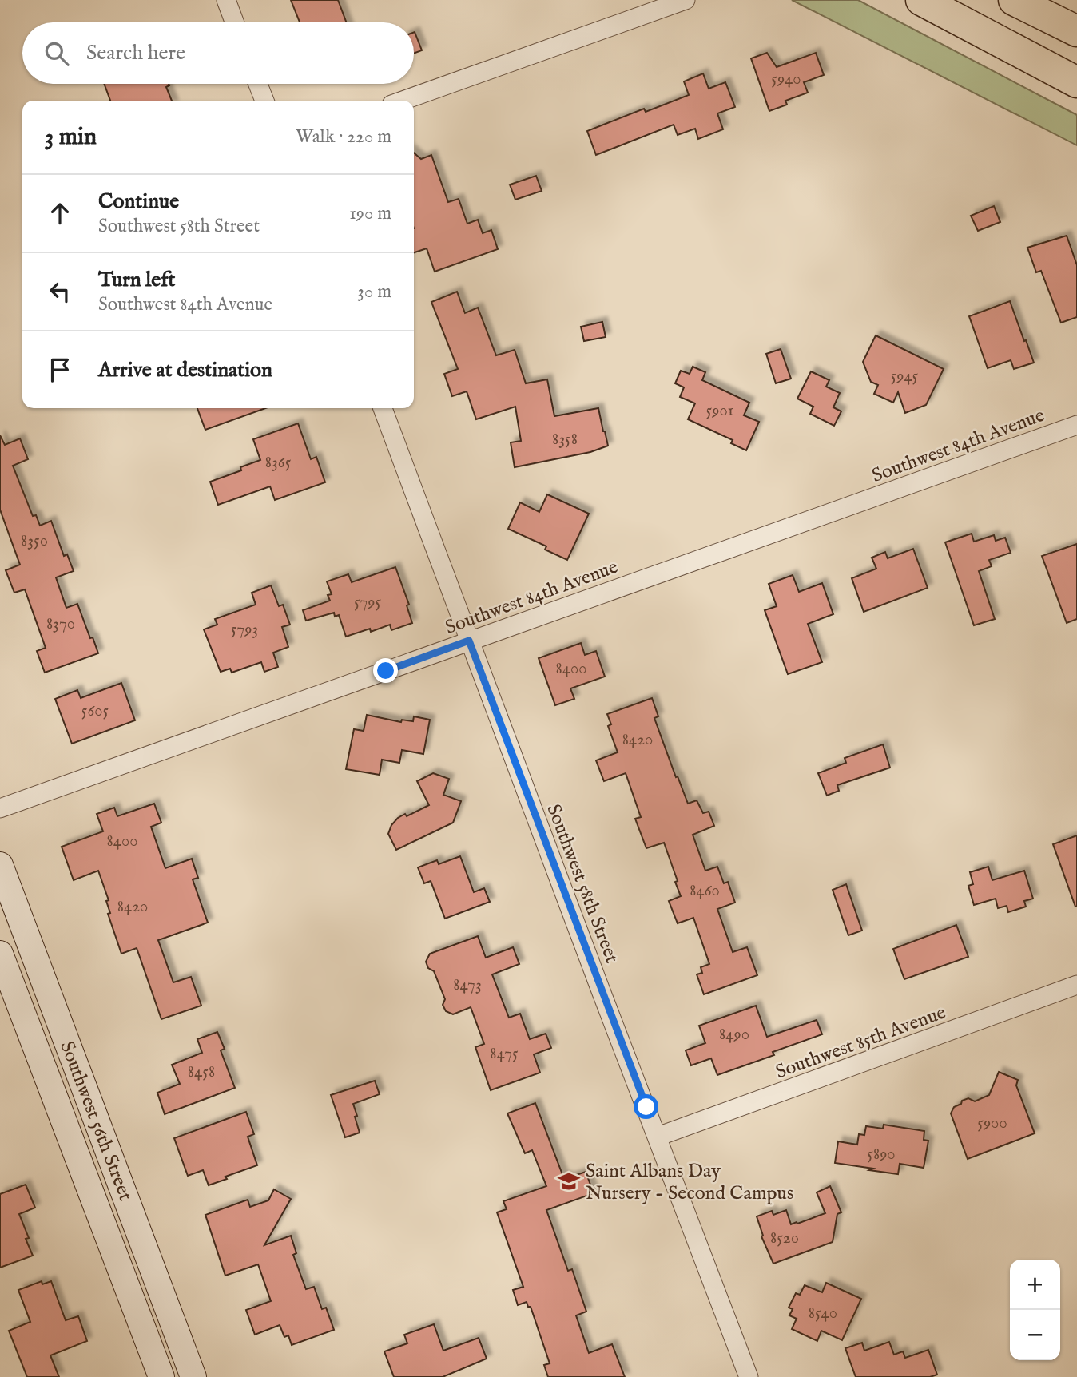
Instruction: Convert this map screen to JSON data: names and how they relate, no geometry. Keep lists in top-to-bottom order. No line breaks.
{"streets":{"main road":["Southwest 56th Street"],"street":["Southwest 84th Avenue","Southwest 58th Street","Southwest 85th Avenue"]},"crossings":[["Southwest 84th Avenue","Southwest 58th Street"],["Southwest 58th Street","Southwest 85th Avenue"]],"places":{"school or university":["Saint Albans Day Nursery - Second Campus"]},"house_numbers":["5940","5945","5901","8358","8365","8350","5795","8370","5793","8400","5605","8420","8400","8460","8420","8473","8490","8475","8458","5900","5890","8520","8540"],"page":{"search":"Search here","heading":["3 min","Walk · 220 m"],"list":[["Continue","Southwest 58th Street","190 m"],["Turn left","Southwest 84th Avenue","30 m"],"Arrive at destination"],"map_buttons":["+","−"]}}
